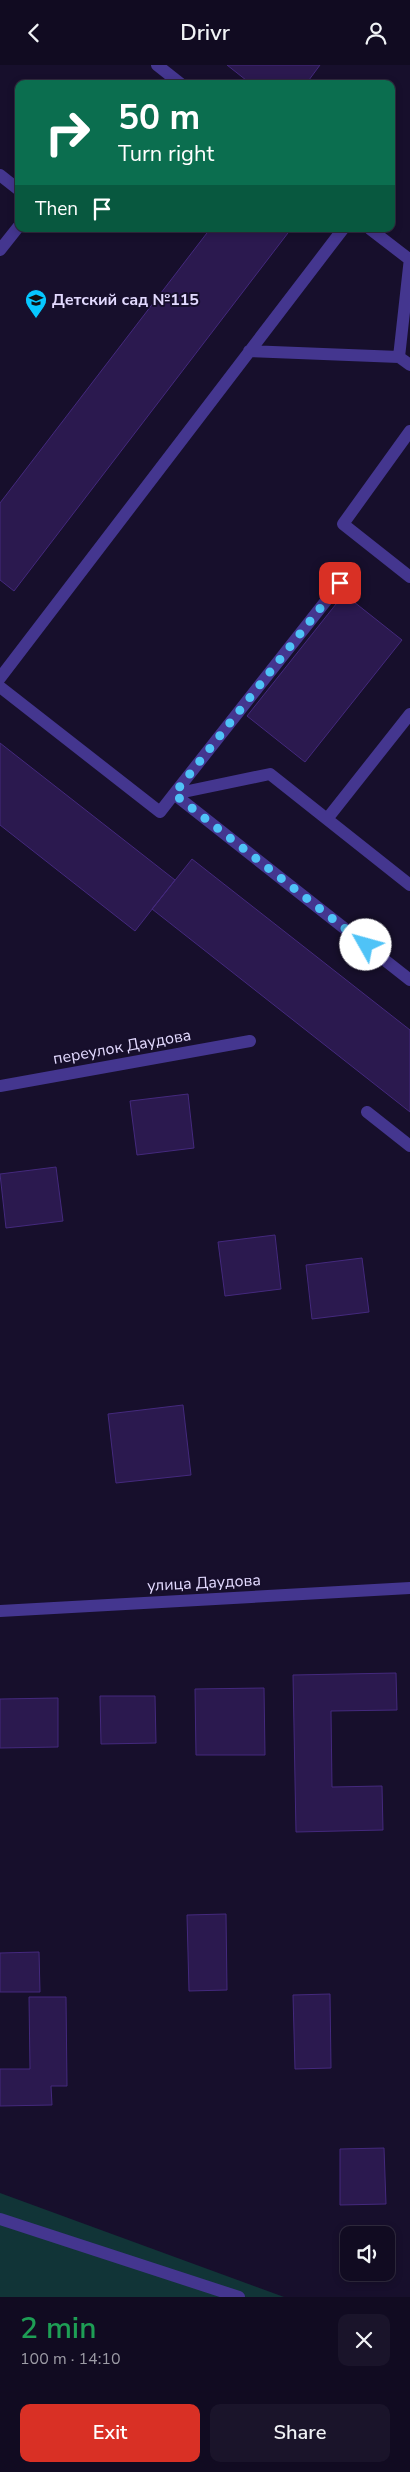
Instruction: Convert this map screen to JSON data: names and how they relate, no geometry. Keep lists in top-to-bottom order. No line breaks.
{"streets":{"street":["переулок Даудова","улица Даудова"]},"places":{"school or university":["Детский сад №115"]},"page":{"header":"Drivr","turn":["50 m","Turn right"],"then":"Then","heading":["2 min","100 m · 14:10"],"buttons":["Exit","Share"]}}
